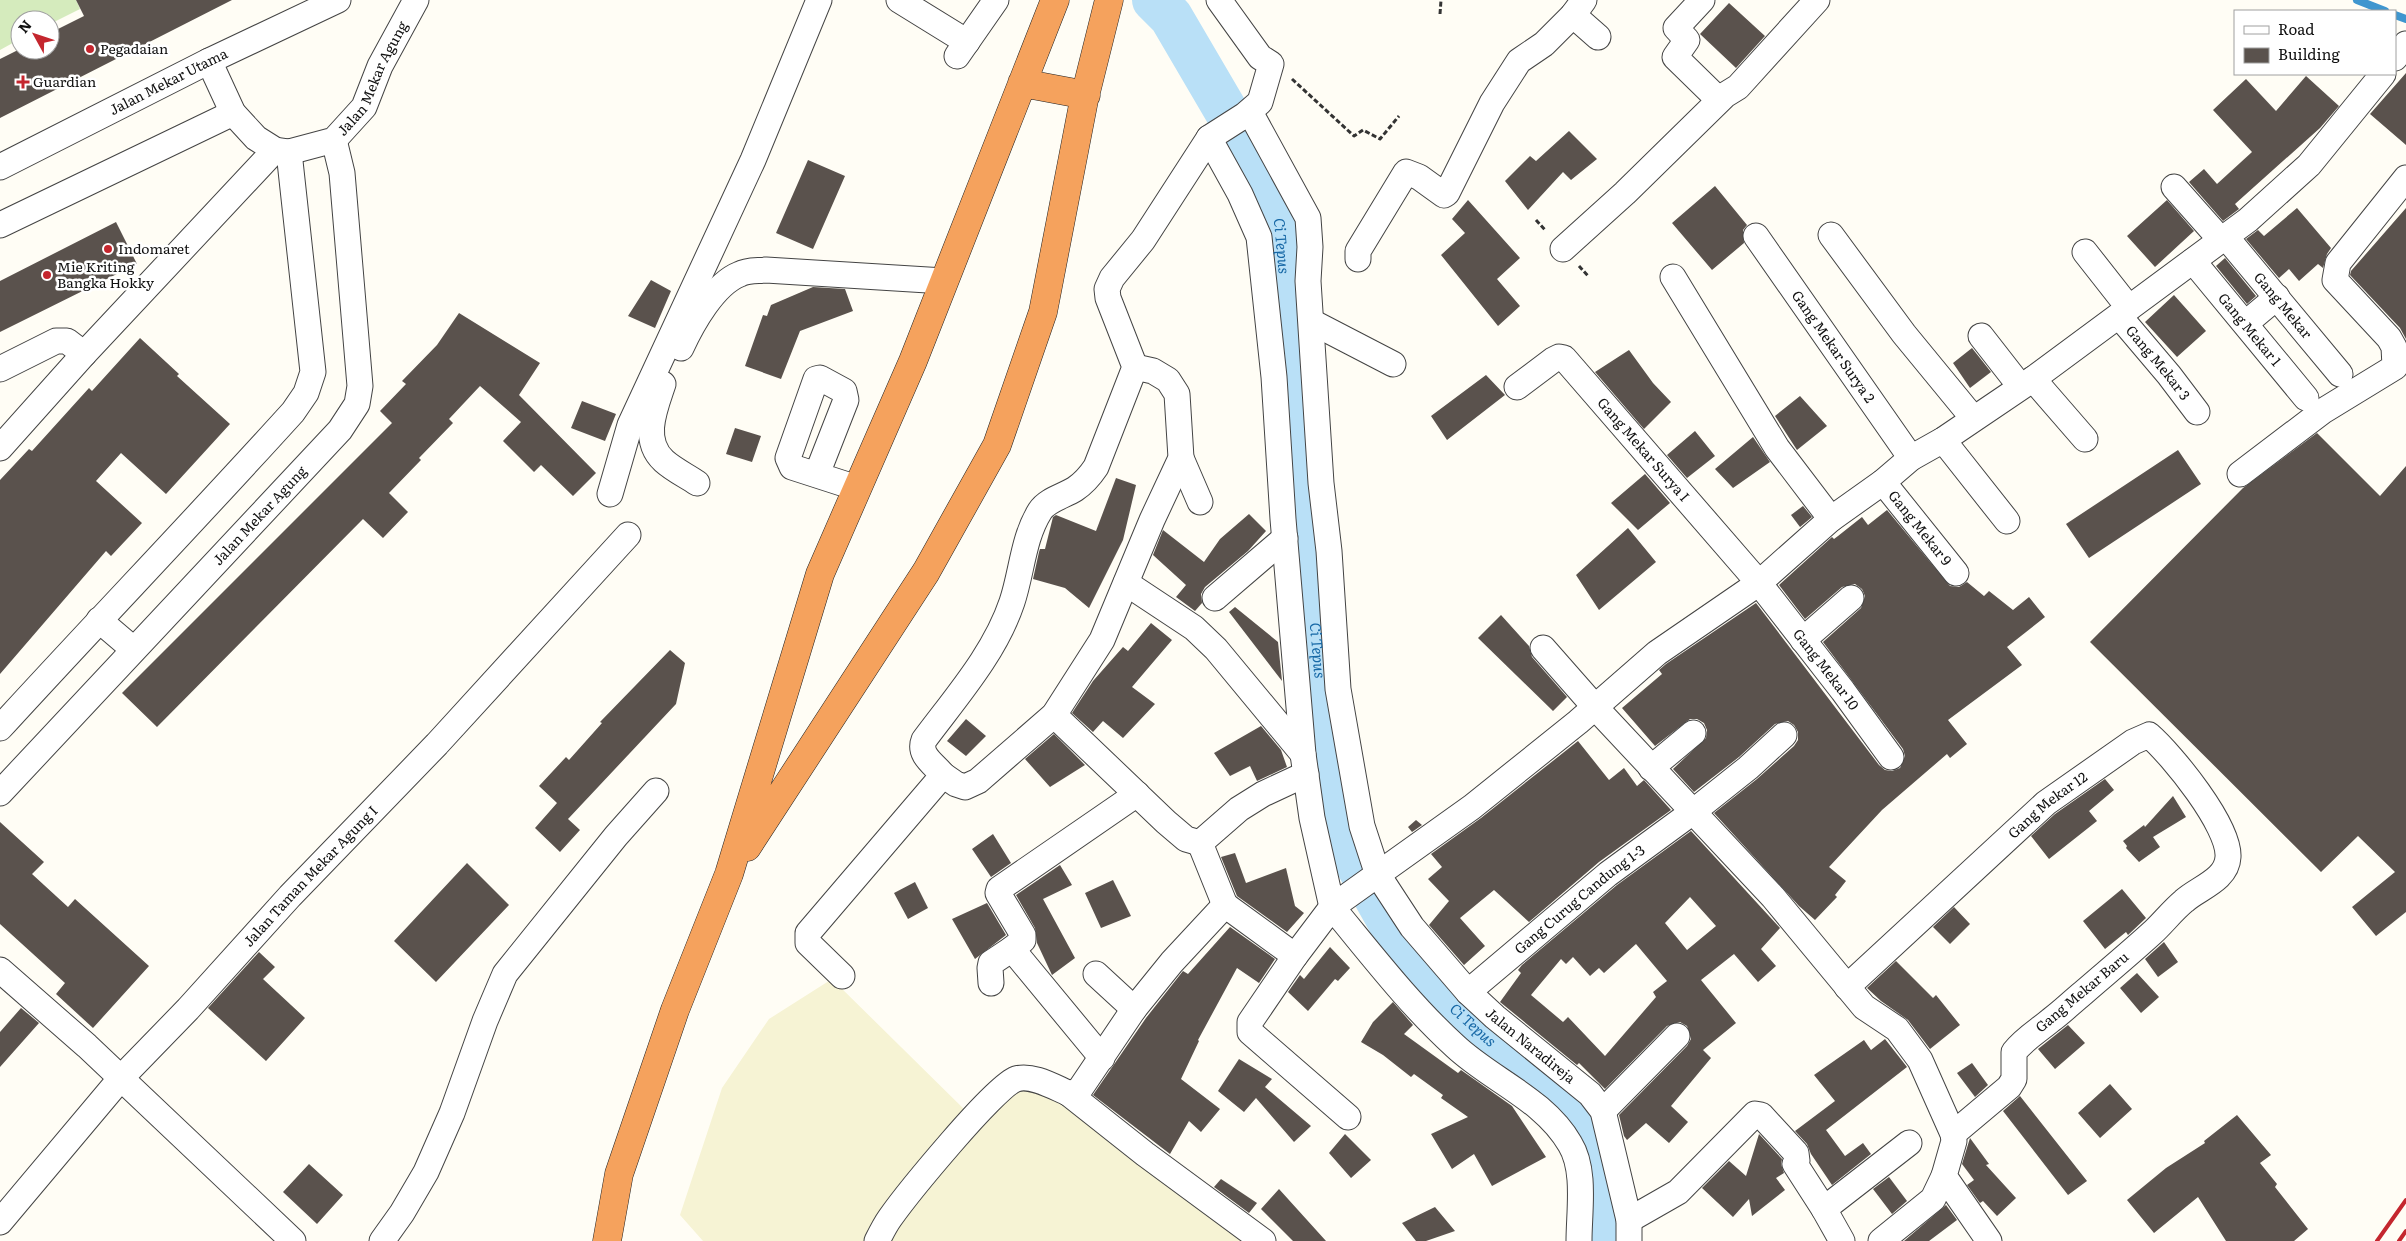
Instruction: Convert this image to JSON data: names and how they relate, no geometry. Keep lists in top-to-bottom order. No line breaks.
{"streets":{"street":["Jalan Mekar Agung","Jalan Mekar Utama","Gang Mekar","Gang Mekar 1","Gang Mekar Surya 2","Gang Mekar 3","Gang Mekar Surya I","Gang Mekar 9","Gang Mekar 10","Gang Mekar 12","Jalan Taman Mekar Agung I","Gang Curug Candung 1-3","Gang Mekar Baru","Jalan Naradireja"]},"crossings":[["Gang Mekar Surya I","Gang Mekar 10"],["Gang Mekar 12","Gang Mekar Baru"],["Gang Curug Candung 1-3","Jalan Naradireja"]],"water":["Ci Tepus"],"places":{"other":["Pegadaian","Indomaret","Mie Kriting Bangka Hokky"],"health":["Guardian"]},"legend":["Road","Building"],"north":"top left"}
